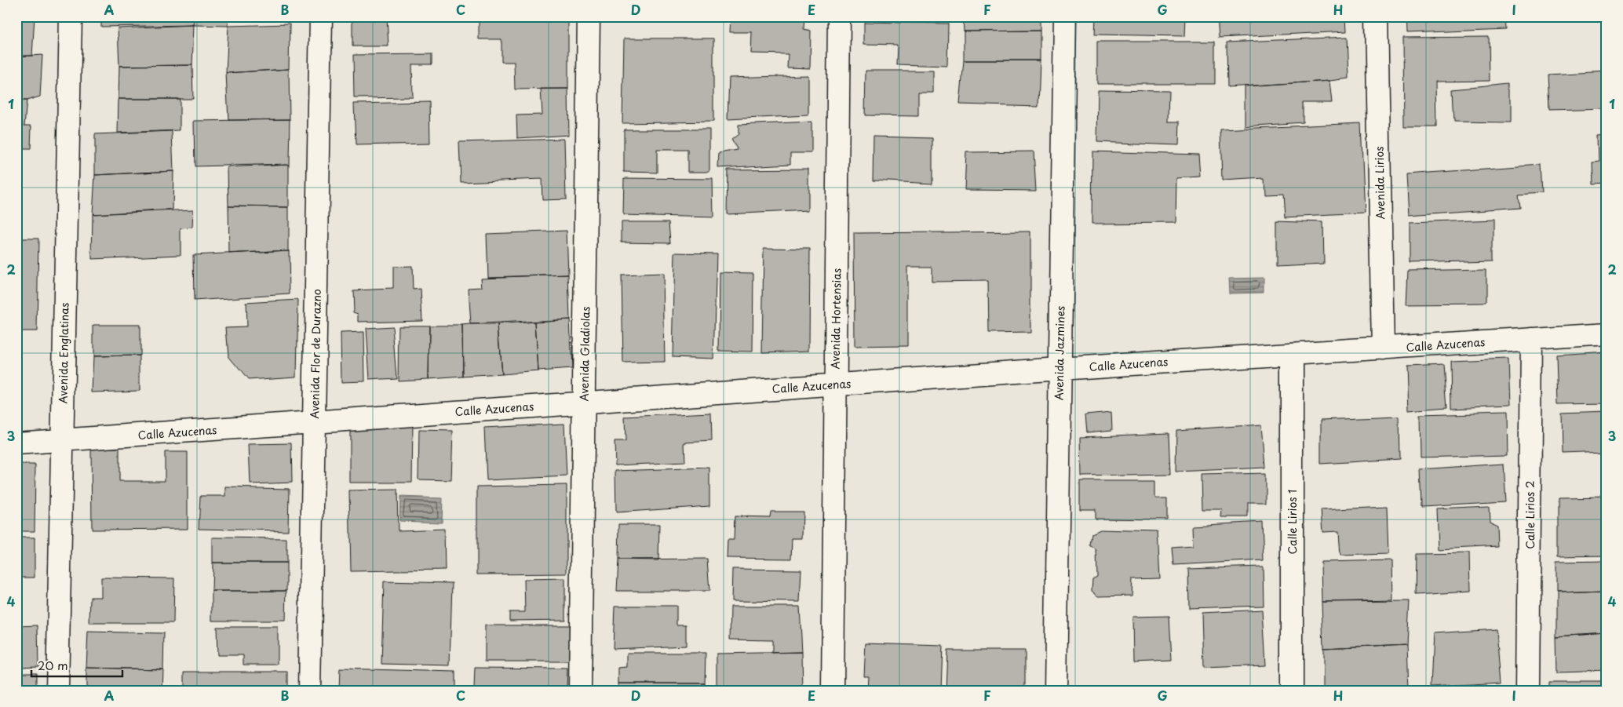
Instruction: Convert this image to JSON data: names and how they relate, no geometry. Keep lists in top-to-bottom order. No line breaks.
{"streets":{"street":["Avenida Lirios","Avenida Hortensias","Calle Azucenas","Avenida Englatinas","Avenida Jazmines","Avenida Flor de Durazno","Avenida Gladiolas","Calle Lirios 2","Calle Lirios 1"]},"crossings":[["Avenida Lirios","Calle Azucenas"],["Avenida Hortensias","Calle Azucenas"],["Calle Azucenas","Avenida Englatinas"],["Calle Azucenas","Avenida Jazmines"],["Calle Azucenas","Avenida Flor de Durazno"],["Calle Azucenas","Avenida Gladiolas"],["Calle Azucenas","Calle Lirios 2"],["Calle Azucenas","Calle Lirios 1"]],"scale_bar":"20 m","grid":{"columns":["A","B","C","D","E","F","G","H","I"],"rows":["1","2","3","4"]}}
